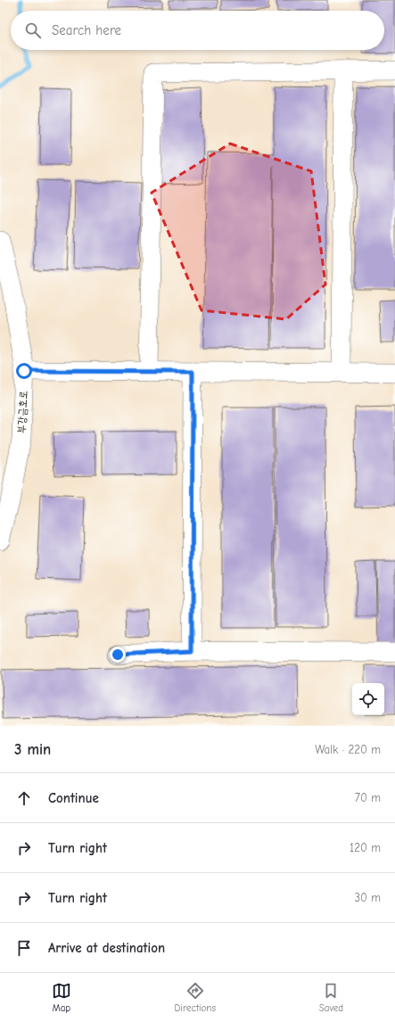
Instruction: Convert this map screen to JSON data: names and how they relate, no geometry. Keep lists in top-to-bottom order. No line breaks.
{"streets":{"street":["부강금호로"]},"page":{"search":"Search here","heading":["3 min","Walk · 220 m"],"list":[["Continue","70 m"],["Turn right","120 m"],["Turn right","30 m"],"Arrive at destination"],"nav":["Map","Directions","Saved"]}}
